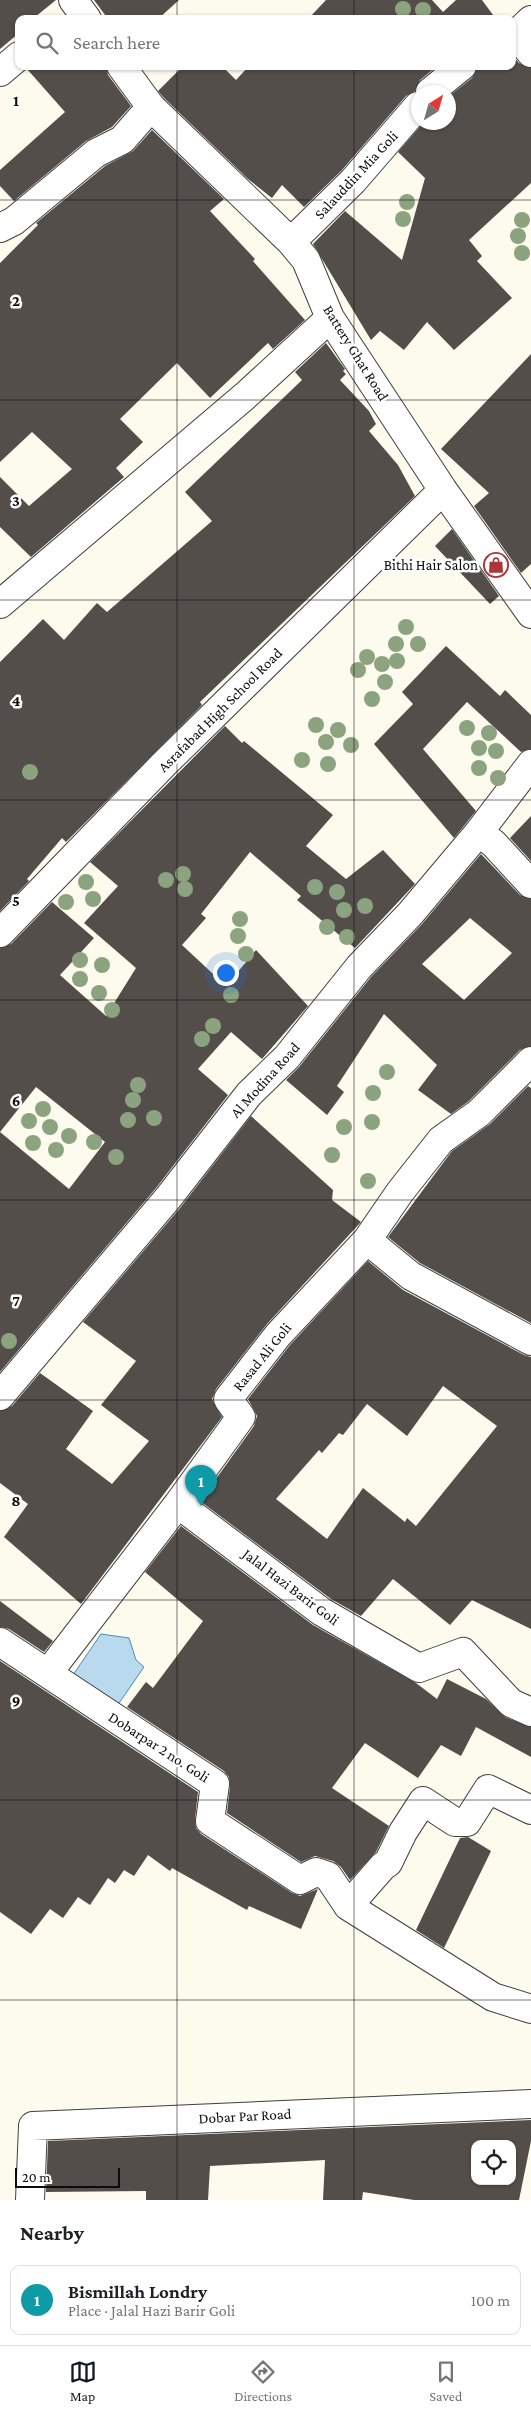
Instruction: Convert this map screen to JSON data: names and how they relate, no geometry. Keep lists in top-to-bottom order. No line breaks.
{"streets":{"street":["Salauddin Mia Goli","Battery Ghat Road","Asrafabad High School Road","Al Modina Road","Rasad Ali Goli","Jalal Hazi Barir Goli","Dobarpar 2 no. Goli","Dobar Par Road"]},"crossings":[["Salauddin Mia Goli","Battery Ghat Road"],["Battery Ghat Road","Asrafabad High School Road"],["Rasad Ali Goli","Jalal Hazi Barir Goli"],["Rasad Ali Goli","Dobarpar 2 no. Goli"]],"places":{"shop":["Bithi Hair Salon"]},"scale_bar":"20 m","north":"top right","page":{"search":"Search here","pins":"1","scale":"20 m","heading":"Nearby","list":[{"mark":"1","name":"Bismillah Londry","note":"Place · Jalal Hazi Barir Goli","value":"100 m"}],"nav":["Map","Directions","Saved"]},"grid":{"rows":["1","2","3","4","5","6","7","8","9"]}}
